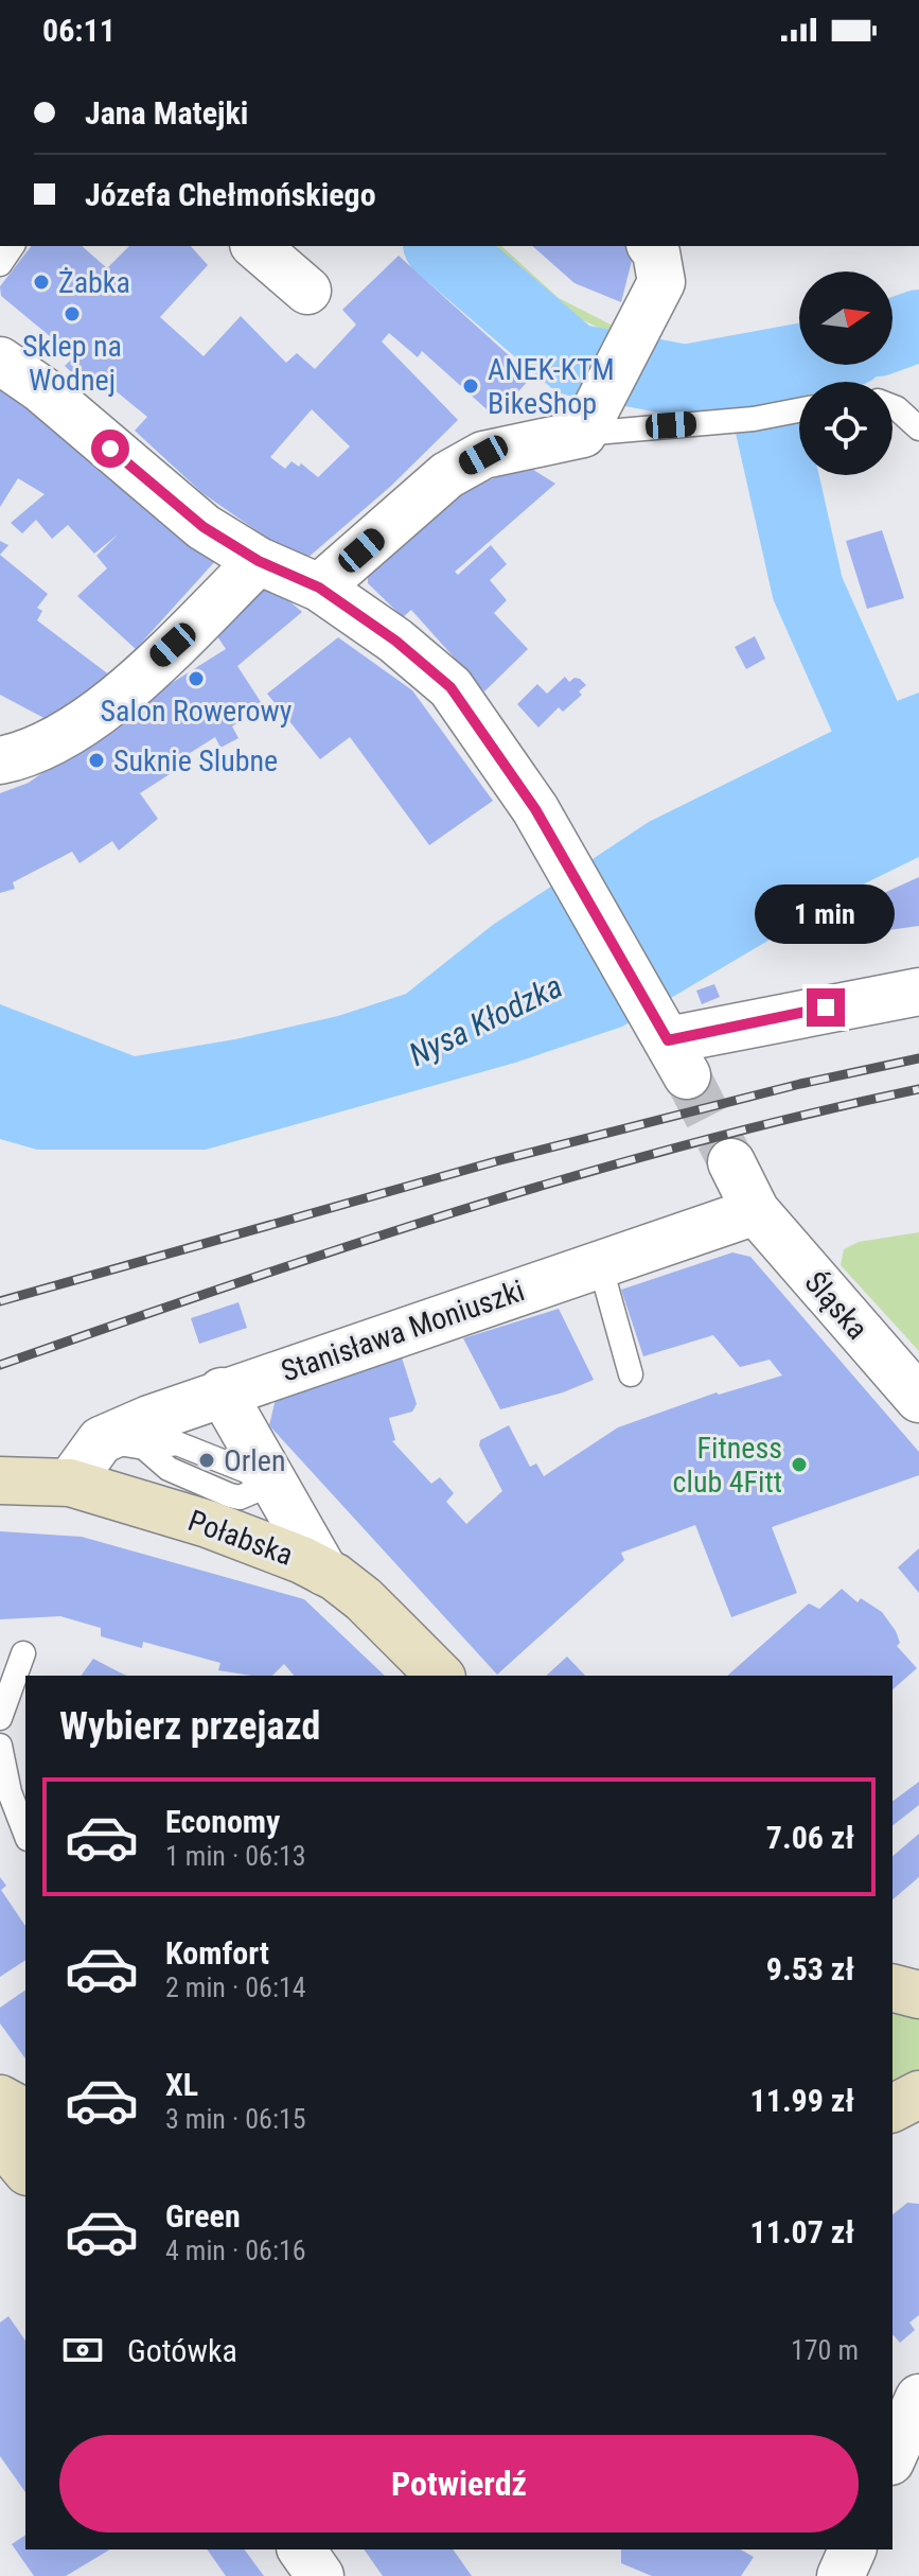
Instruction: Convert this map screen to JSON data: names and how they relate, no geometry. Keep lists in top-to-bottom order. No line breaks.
{"streets":{"main road":["Połabska"],"street":["Śląska","Stanisława Moniuszki"]},"crossings":[["Śląska","Stanisława Moniuszki"]],"water":["Nysa Kłodzka"],"places":["Żabka","Sklep na Wodnej","ANEK-KTM BikeShop","Salon Rowerowy","Suknie Slubne","Orlen","Fitness club 4Fitt"],"north":"right","page":{"status":"06:11","banner":["Jana Matejki","Józefa Chełmońskiego"],"bubble":"1 min","heading":"Wybierz przejazd","list":[{"name":"Economy","note":"1 min · 06:13","value":"7.06 zł"},{"name":"Komfort","note":"2 min · 06:14","value":"9.53 zł"},{"name":"XL","note":"3 min · 06:15","value":"11.99 zł"},{"name":"Green","note":"4 min · 06:16","value":"11.07 zł"}],"pay":["Gotówka","170 m"],"buttons":"Potwierdź"}}
